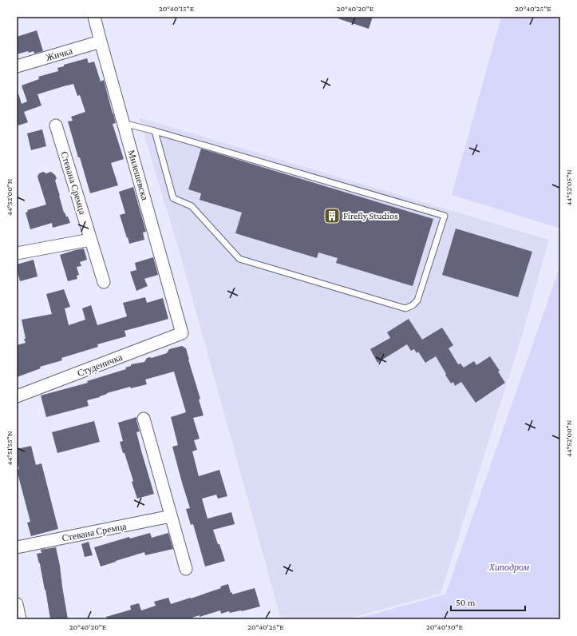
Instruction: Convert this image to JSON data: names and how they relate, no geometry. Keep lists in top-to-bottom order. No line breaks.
{"streets":{"street":["Жичка","Милешевска","Стевана Сремца","Студеничка"]},"crossings":[["Жичка","Милешевска"],["Милешевска","Студеничка"]],"parks":["Хиподром"],"places":{"building":["Firefly Studios"]},"scale_bar":"50 m","coordinates":["20°40'15\"E","20°40'20\"E","20°40'25\"E","44°52'05\"N","44°52'00\"N","44°51'55\"N","20°40'30\"E"]}
